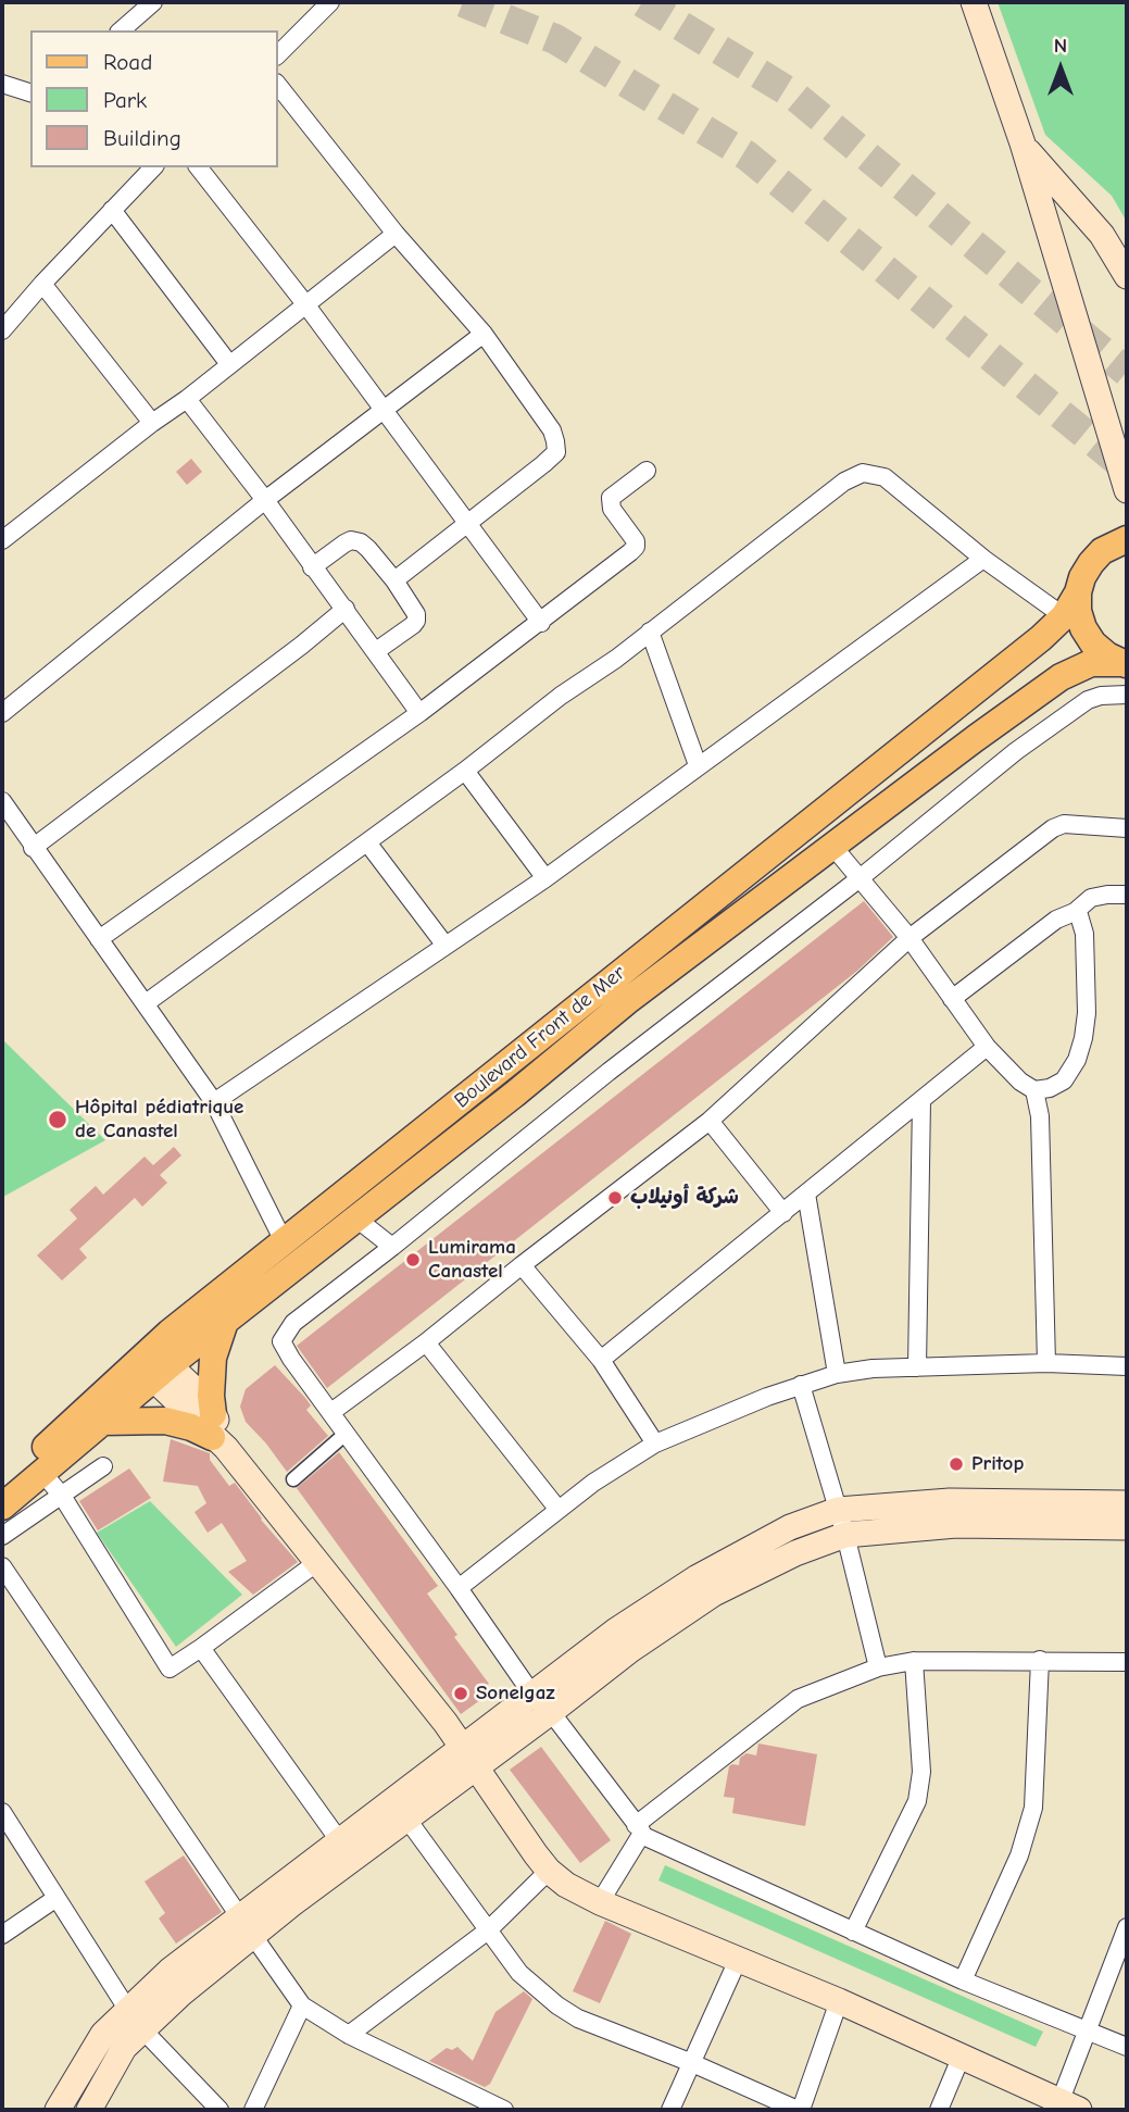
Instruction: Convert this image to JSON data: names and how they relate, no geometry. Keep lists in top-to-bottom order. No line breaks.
{"streets":{"main road":["Boulevard Front de Mer"]},"places":["Hôpital pédiatrique de Canastel","شركة أونيلاب","Lumirama Canastel","Pritop","Sonelgaz"],"legend":["Road","Park","Building"],"north":"top"}
